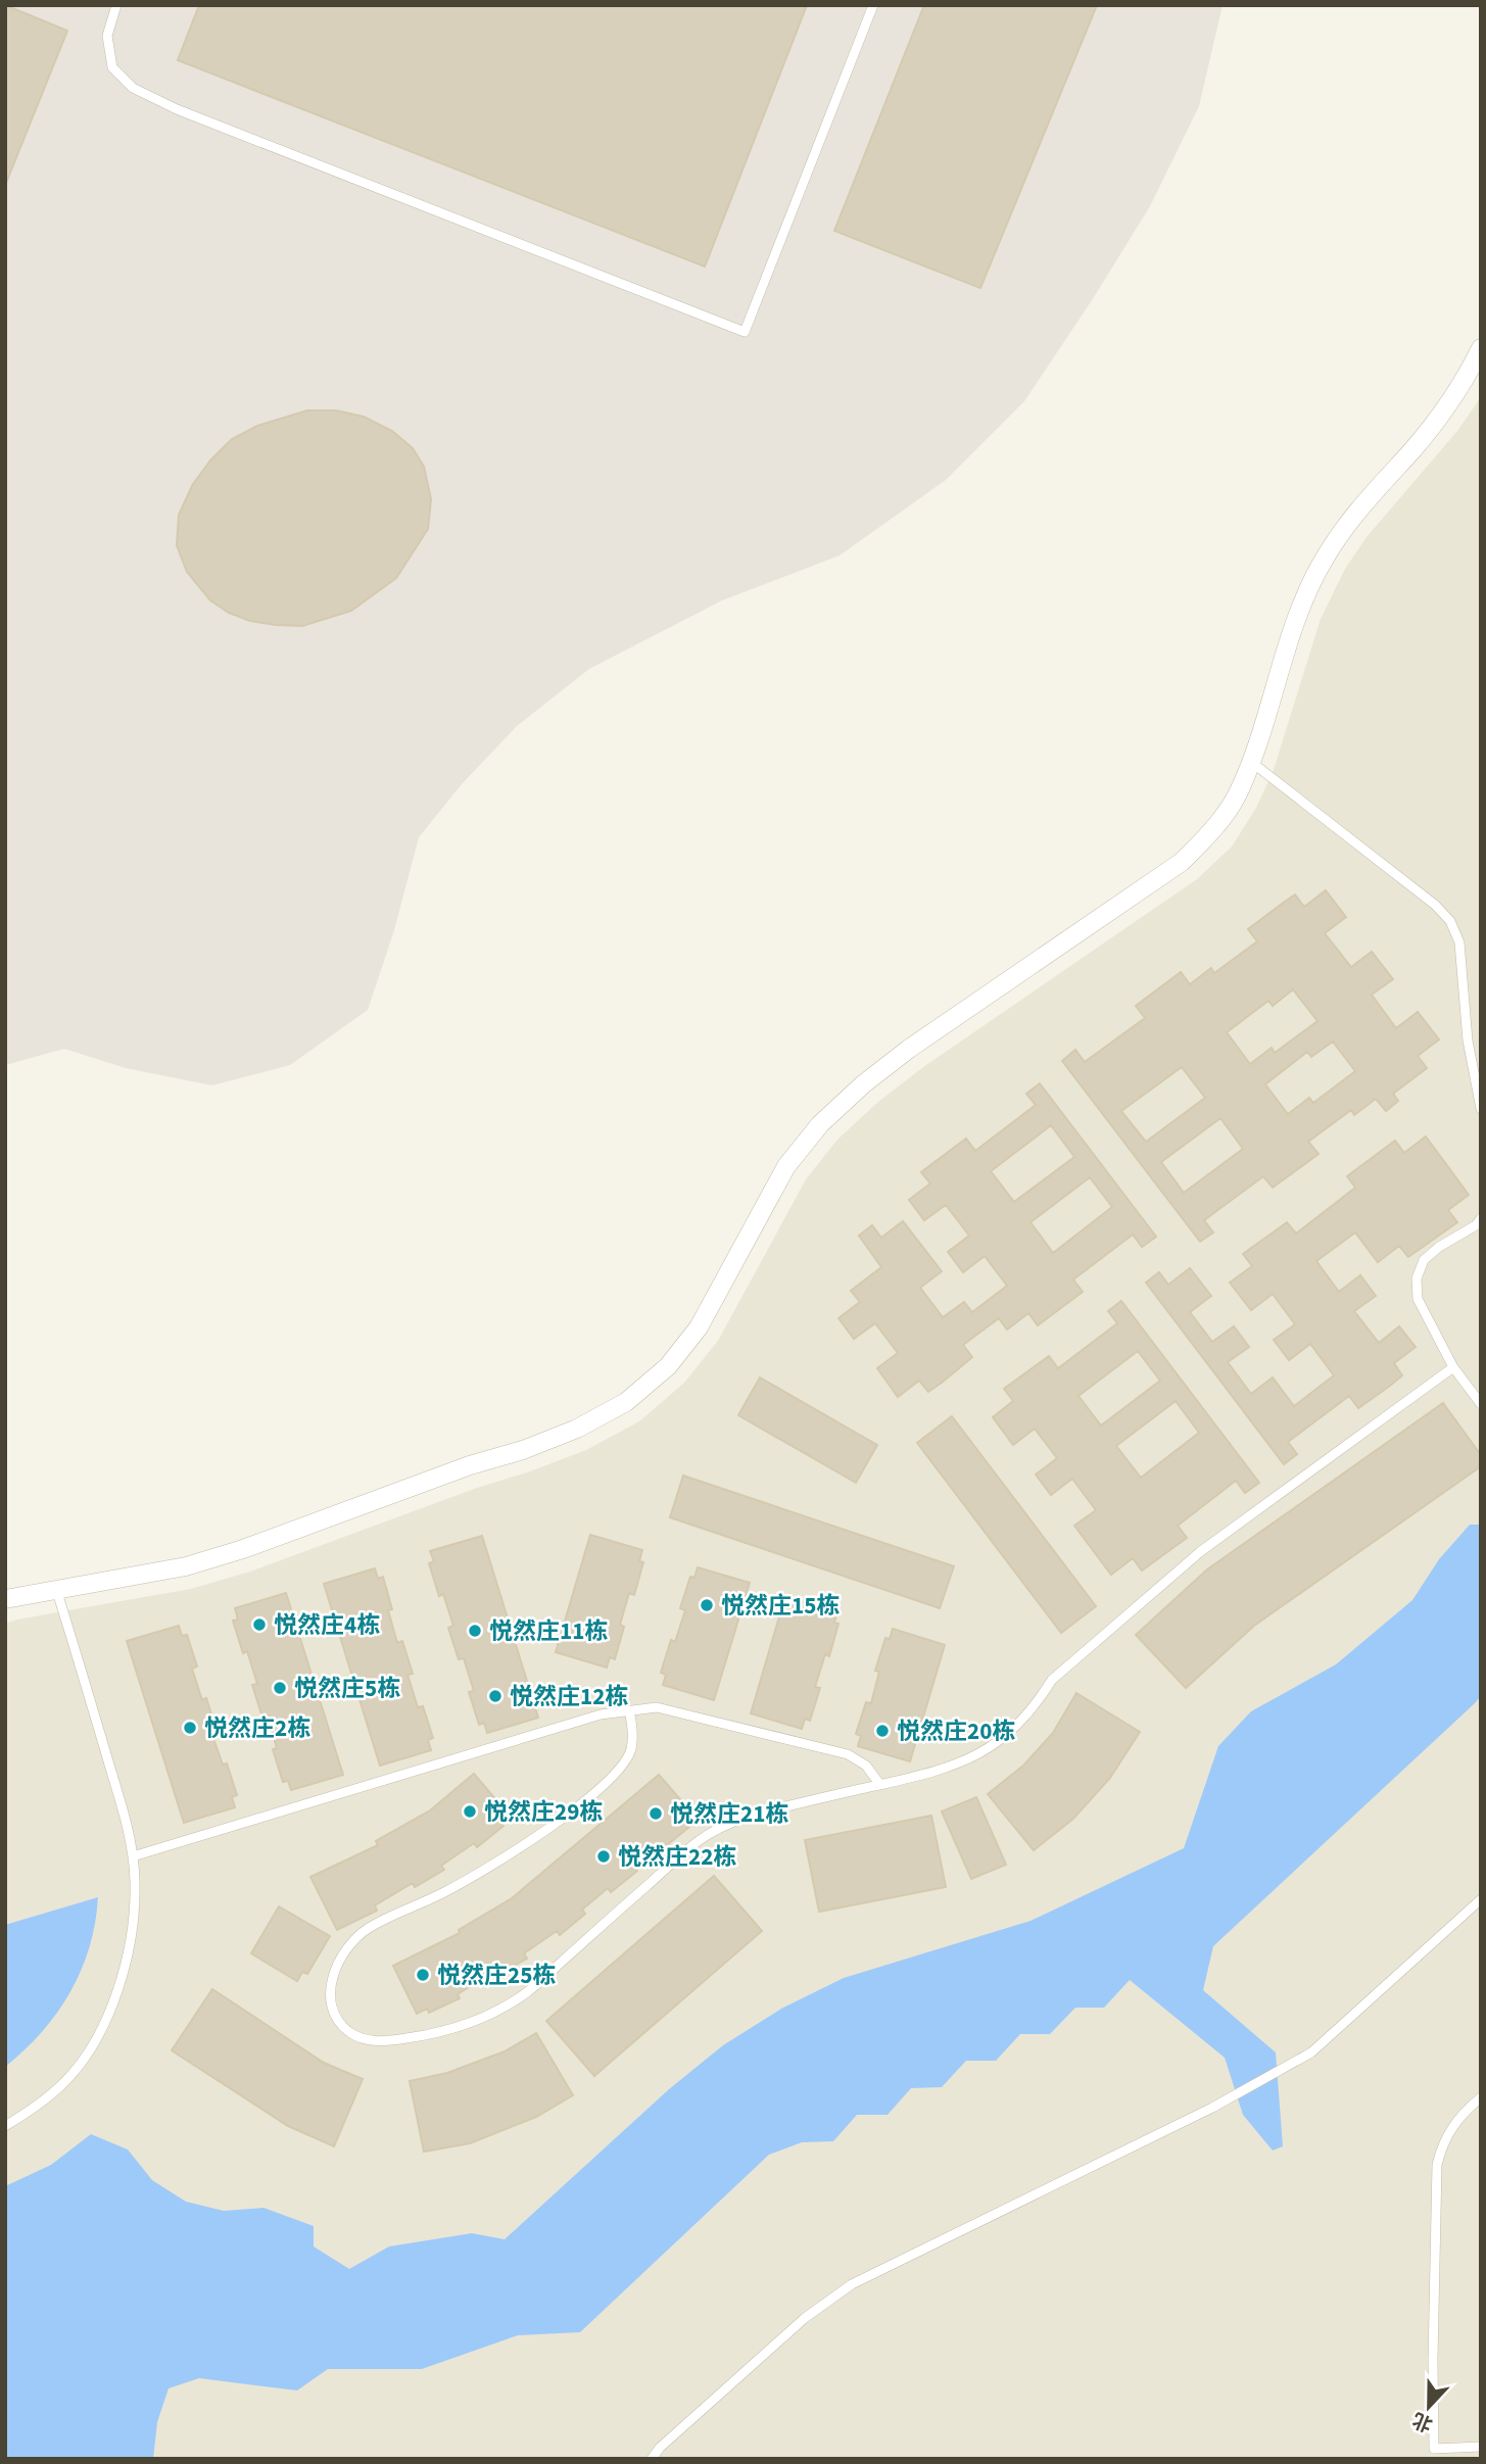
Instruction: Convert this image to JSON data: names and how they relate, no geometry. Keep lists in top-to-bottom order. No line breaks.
{"places":["悦然庄15栋","悦然庄4栋","悦然庄11栋","悦然庄5栋","悦然庄12栋","悦然庄2栋","悦然庄20栋","悦然庄29栋","悦然庄21栋","悦然庄22栋","悦然庄25栋"],"north":"bottom"}
